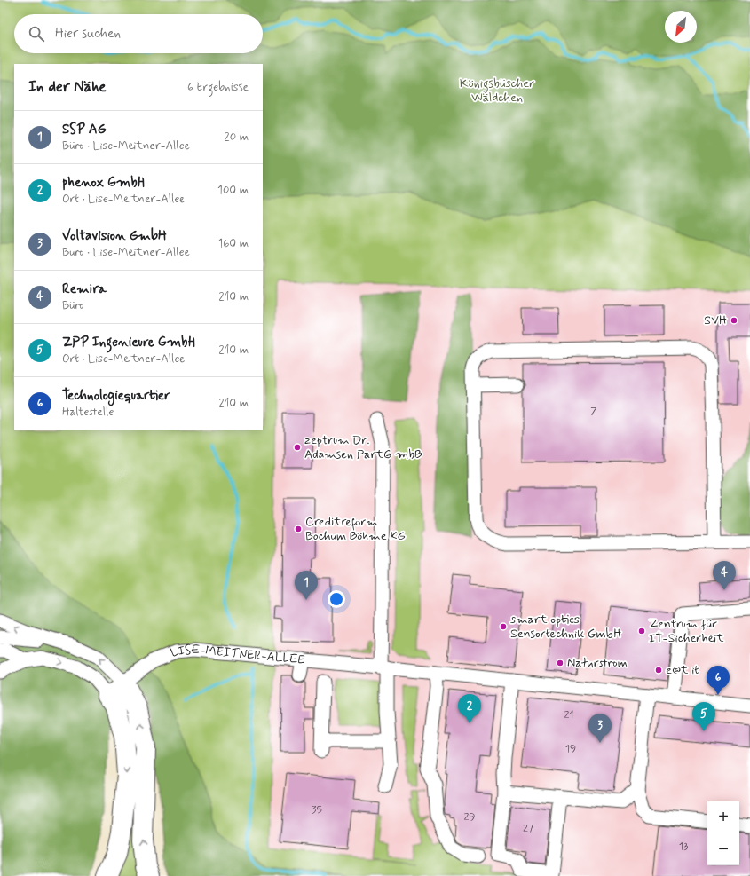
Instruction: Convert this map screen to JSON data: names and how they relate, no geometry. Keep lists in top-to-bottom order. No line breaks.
{"streets":{"street":["LISE-MEITNER-ALLEE"]},"parks":["Königsbüscher Wäldchen"],"places":["SVH","zeptrum Dr. Adamsen PartG mbB","Creditreform Bochum Böhme KG","smart optics Sensortechnik GmbH","Zentrum für IT-Sicherheit","Naturstrom","e@t it"],"house_numbers":["7","21","19","35","29","27","13"],"north":"bottom left","page":{"search":"Hier suchen","heading":["In der Nähe","6 Ergebnisse"],"list":[{"mark":"1","name":"SSP AG","note":"Büro · Lise-Meitner-Allee","value":"20 m"},{"mark":"2","name":"phenox GmbH","note":"Ort · Lise-Meitner-Allee","value":"100 m"},{"mark":"3","name":"Voltavision GmbH","note":"Büro · Lise-Meitner-Allee","value":"160 m"},{"mark":"4","name":"Remira","note":"Büro","value":"210 m"},{"mark":"5","name":"ZPP Ingenieure GmbH","note":"Ort · Lise-Meitner-Allee","value":"210 m"},{"mark":"6","name":"Technologiequartier","note":"Haltestelle","value":"210 m"}],"pins":["4","1","6","2","5","3"],"map_buttons":["+","−"]}}
